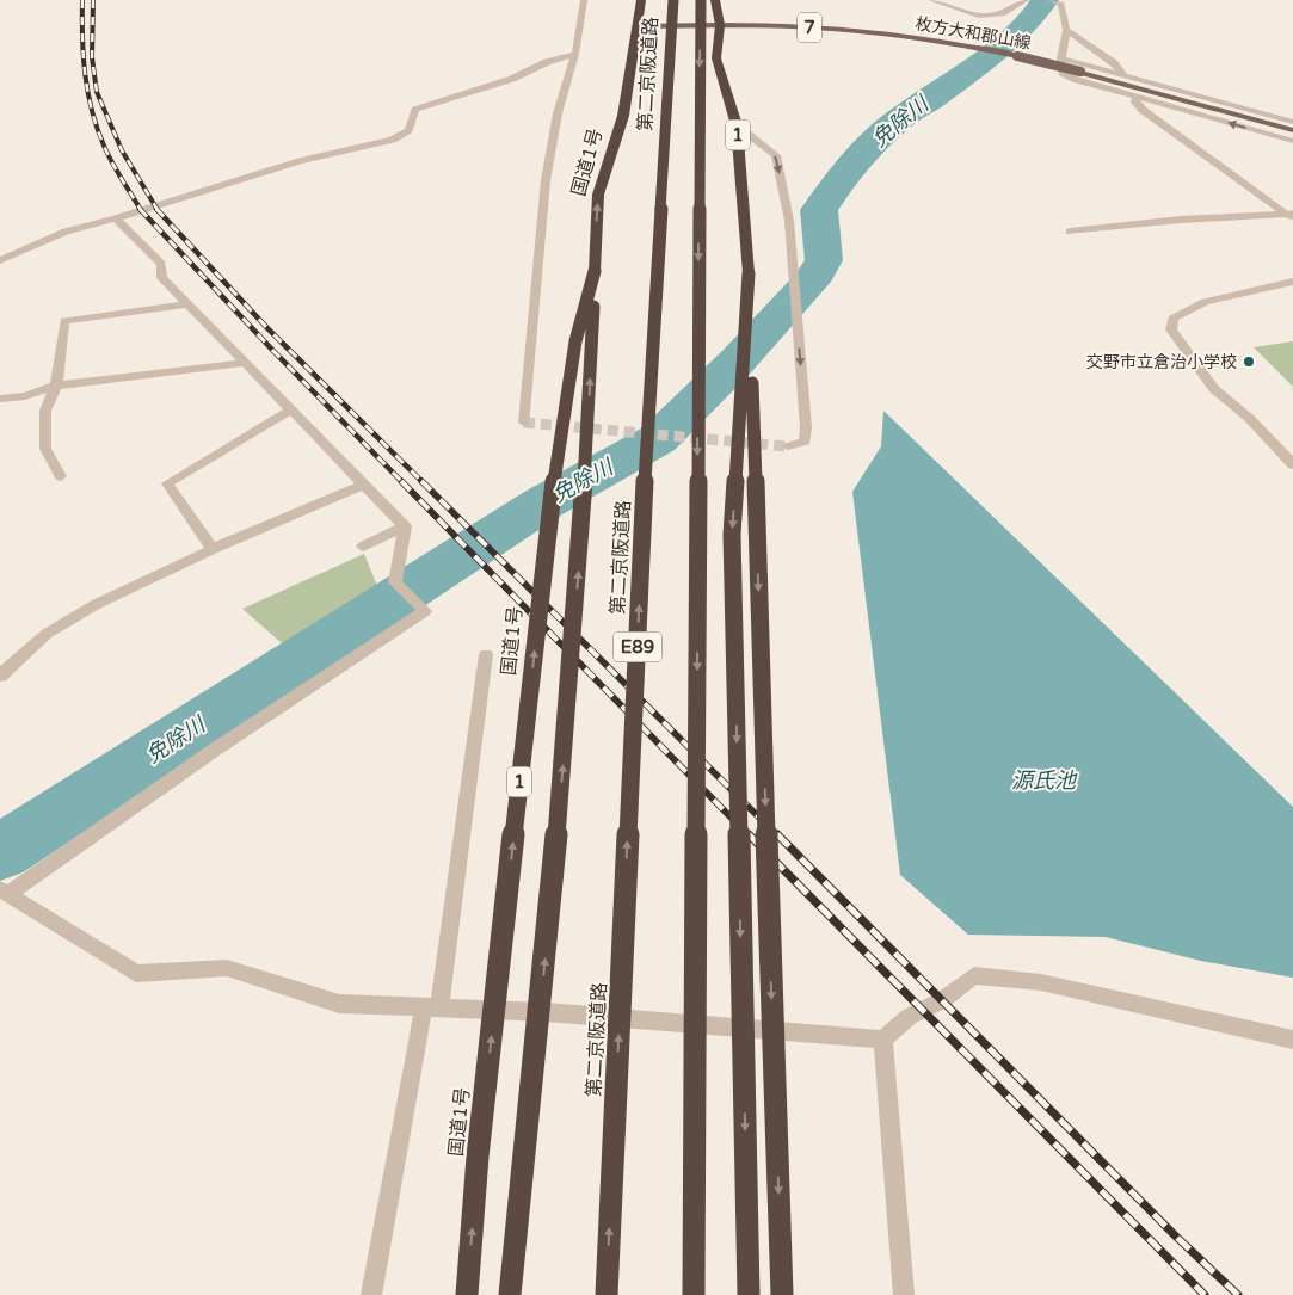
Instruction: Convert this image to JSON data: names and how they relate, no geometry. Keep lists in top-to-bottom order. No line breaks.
{"streets":{"highway":["第二京阪道路","1","国道1号","E89"],"main road":["7","枚方大和郡山線"]},"crossings":[["枚方大和郡山線","1"],["枚方大和郡山線","国道1号"]],"water":["免除川","源氏池"],"places":["交野市立倉治小学校"]}
